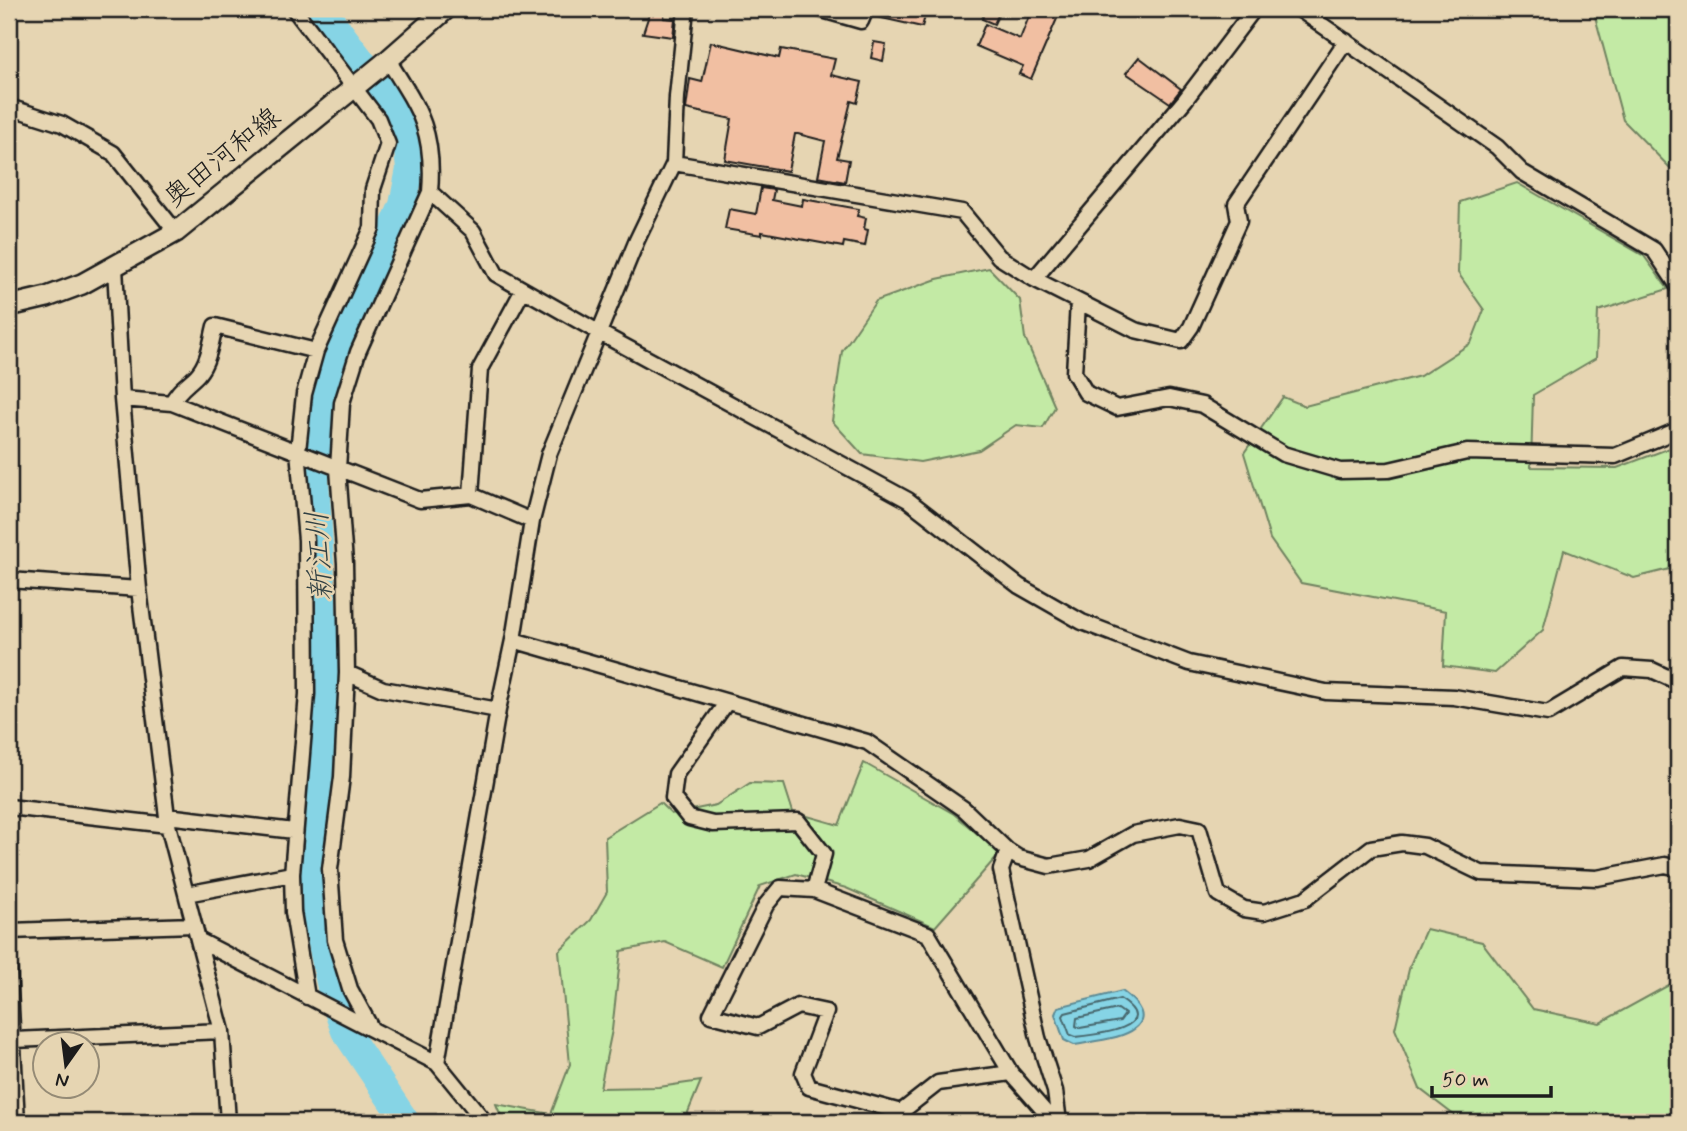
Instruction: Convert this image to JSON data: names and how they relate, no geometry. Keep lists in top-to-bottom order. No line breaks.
{"streets":{"main road":["奥田河和線"]},"water":["新江川"],"scale_bar":"50 m","north":"bottom"}
